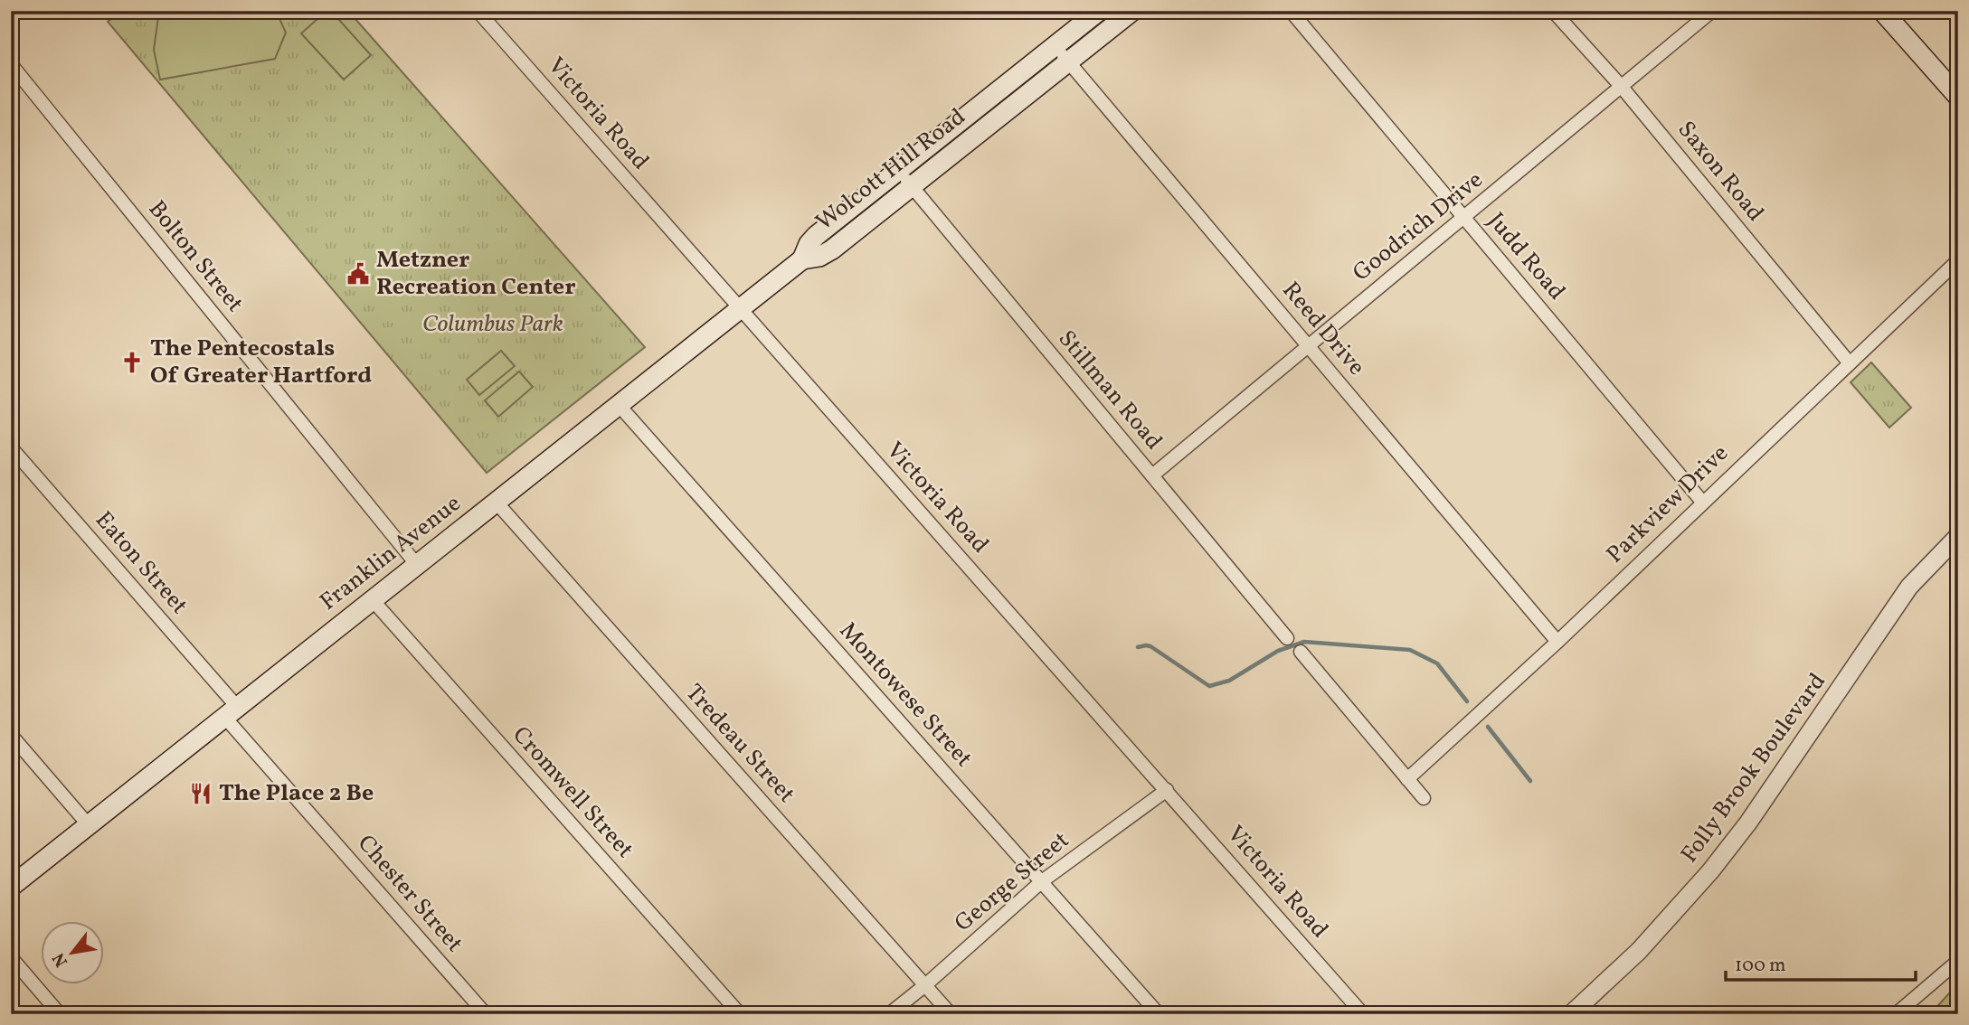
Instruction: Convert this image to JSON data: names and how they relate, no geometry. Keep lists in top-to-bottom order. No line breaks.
{"streets":{"main road":["Wolcott Hill Road","Franklin Avenue"],"street":["Victoria Road","Saxon Road","Goodrich Drive","Bolton Street","Judd Road","Reed Drive","Stillman Road","Parkview Drive","Eaton Street","Montowese Street","Tredeau Street","Folly Brook Boulevard","Cromwell Street","George Street","Chester Street"]},"crossings":[["Victoria Road","Franklin Avenue"],["Victoria Road","George Street"],["Wolcott Hill Road","Reed Drive"],["Wolcott Hill Road","Stillman Road"],["Wolcott Hill Road","Franklin Avenue"],["Saxon Road","Goodrich Drive"],["Saxon Road","Parkview Drive"],["Goodrich Drive","Judd Road"],["Goodrich Drive","Reed Drive"],["Goodrich Drive","Stillman Road"],["Bolton Street","Franklin Avenue"],["Judd Road","Parkview Drive"],["Reed Drive","Parkview Drive"],["Franklin Avenue","Eaton Street"],["Franklin Avenue","Montowese Street"],["Franklin Avenue","Tredeau Street"],["Franklin Avenue","Cromwell Street"],["Franklin Avenue","Chester Street"],["Eaton Street","Chester Street"],["Montowese Street","George Street"],["Tredeau Street","George Street"]],"parks":["Columbus Park"],"places":{"public building":["Metzner Recreation Center"],"church":["The Pentecostals Of Greater Hartford"],"restaurant":["The Place 2 Be"]},"scale_bar":"100 m","north":"bottom left"}
